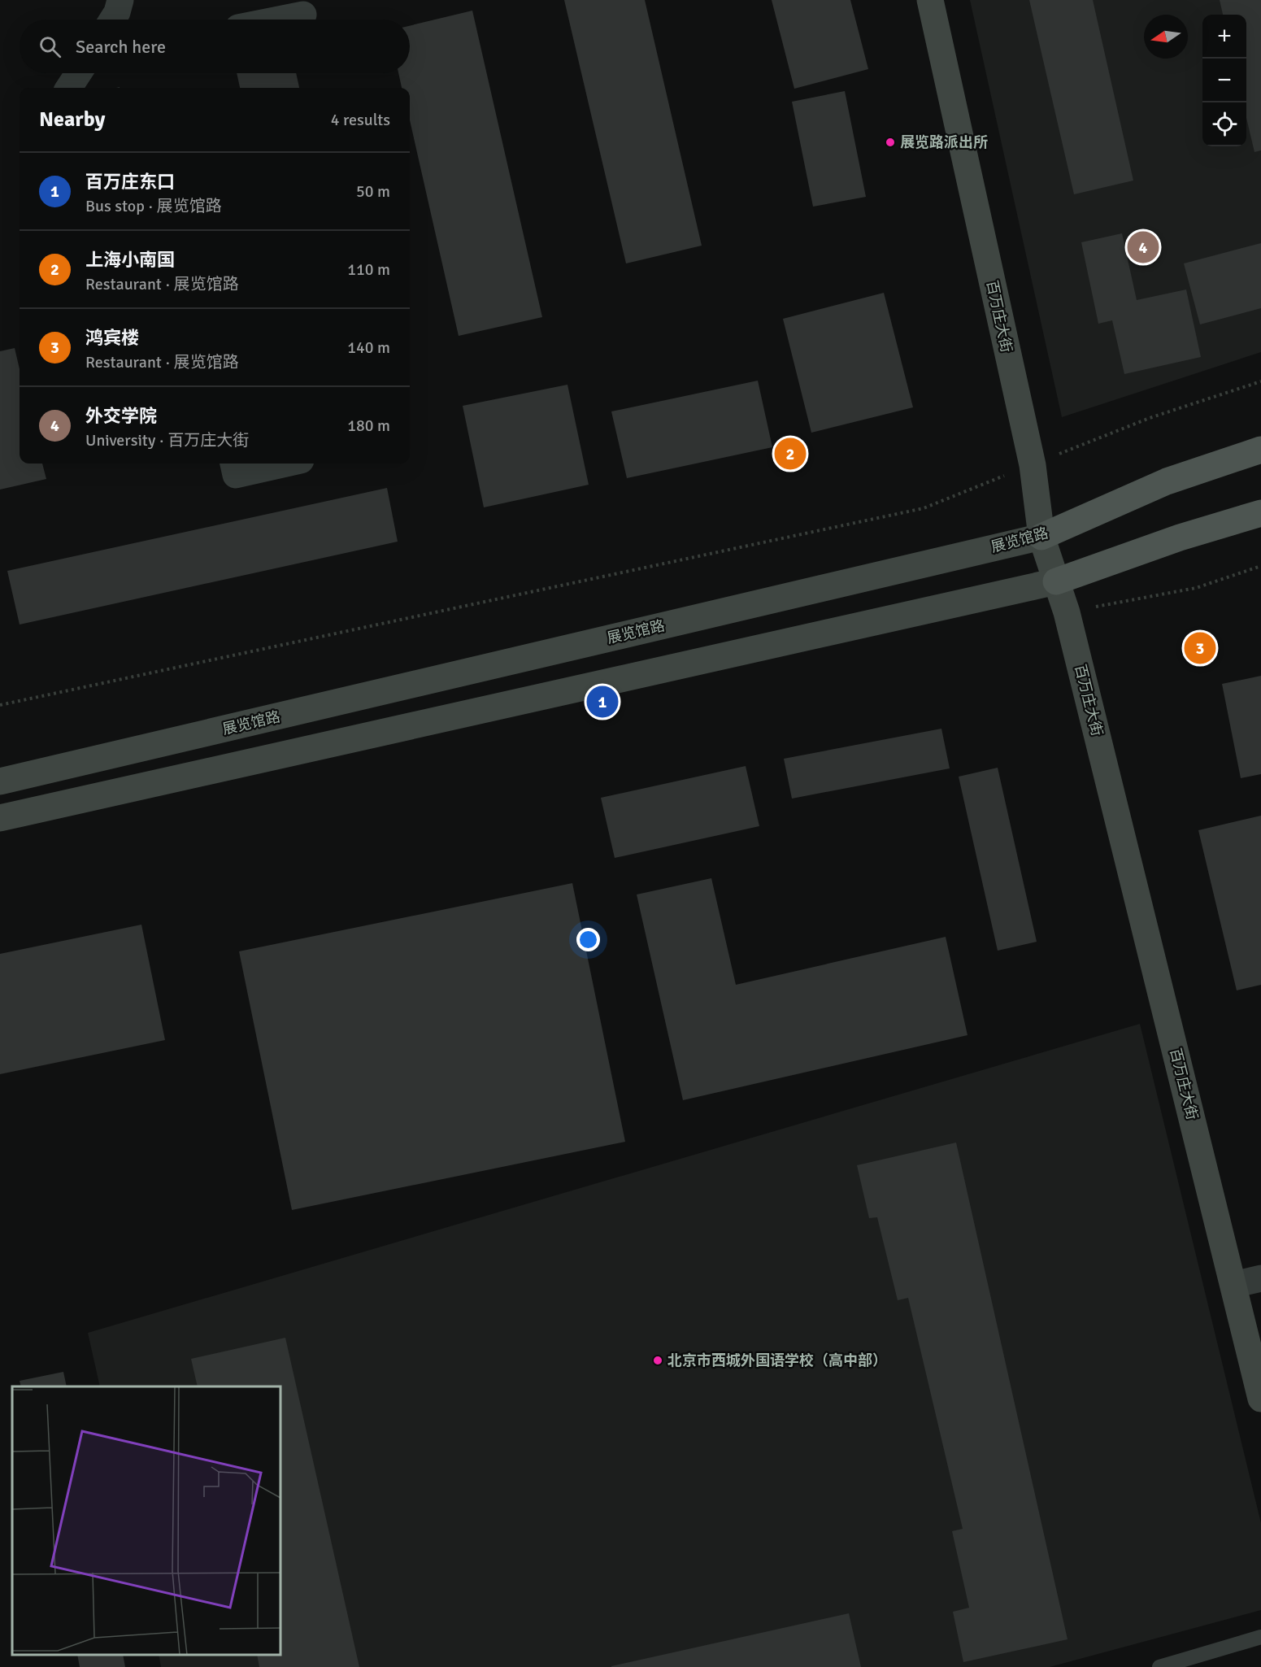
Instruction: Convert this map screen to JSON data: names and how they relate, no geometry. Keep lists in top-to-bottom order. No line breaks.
{"streets":{"main road":["百万庄大街","展览馆路"]},"crossings":[["百万庄大街","展览馆路"]],"places":["展览路派出所","北京市西城外国语学校（高中部）"],"north":"left","page":{"map_buttons":["+","−"],"search":"Search here","heading":["Nearby","4 results"],"list":[{"mark":"1","name":"百万庄东口","note":"Bus stop · 展览馆路","value":"50 m"},{"mark":"2","name":"上海小南国","note":"Restaurant · 展览馆路","value":"110 m"},{"mark":"3","name":"鸿宾楼","note":"Restaurant · 展览馆路","value":"140 m"},{"mark":"4","name":"外交学院","note":"University · 百万庄大街","value":"180 m"}],"pins":["4","2","3","1"]}}
